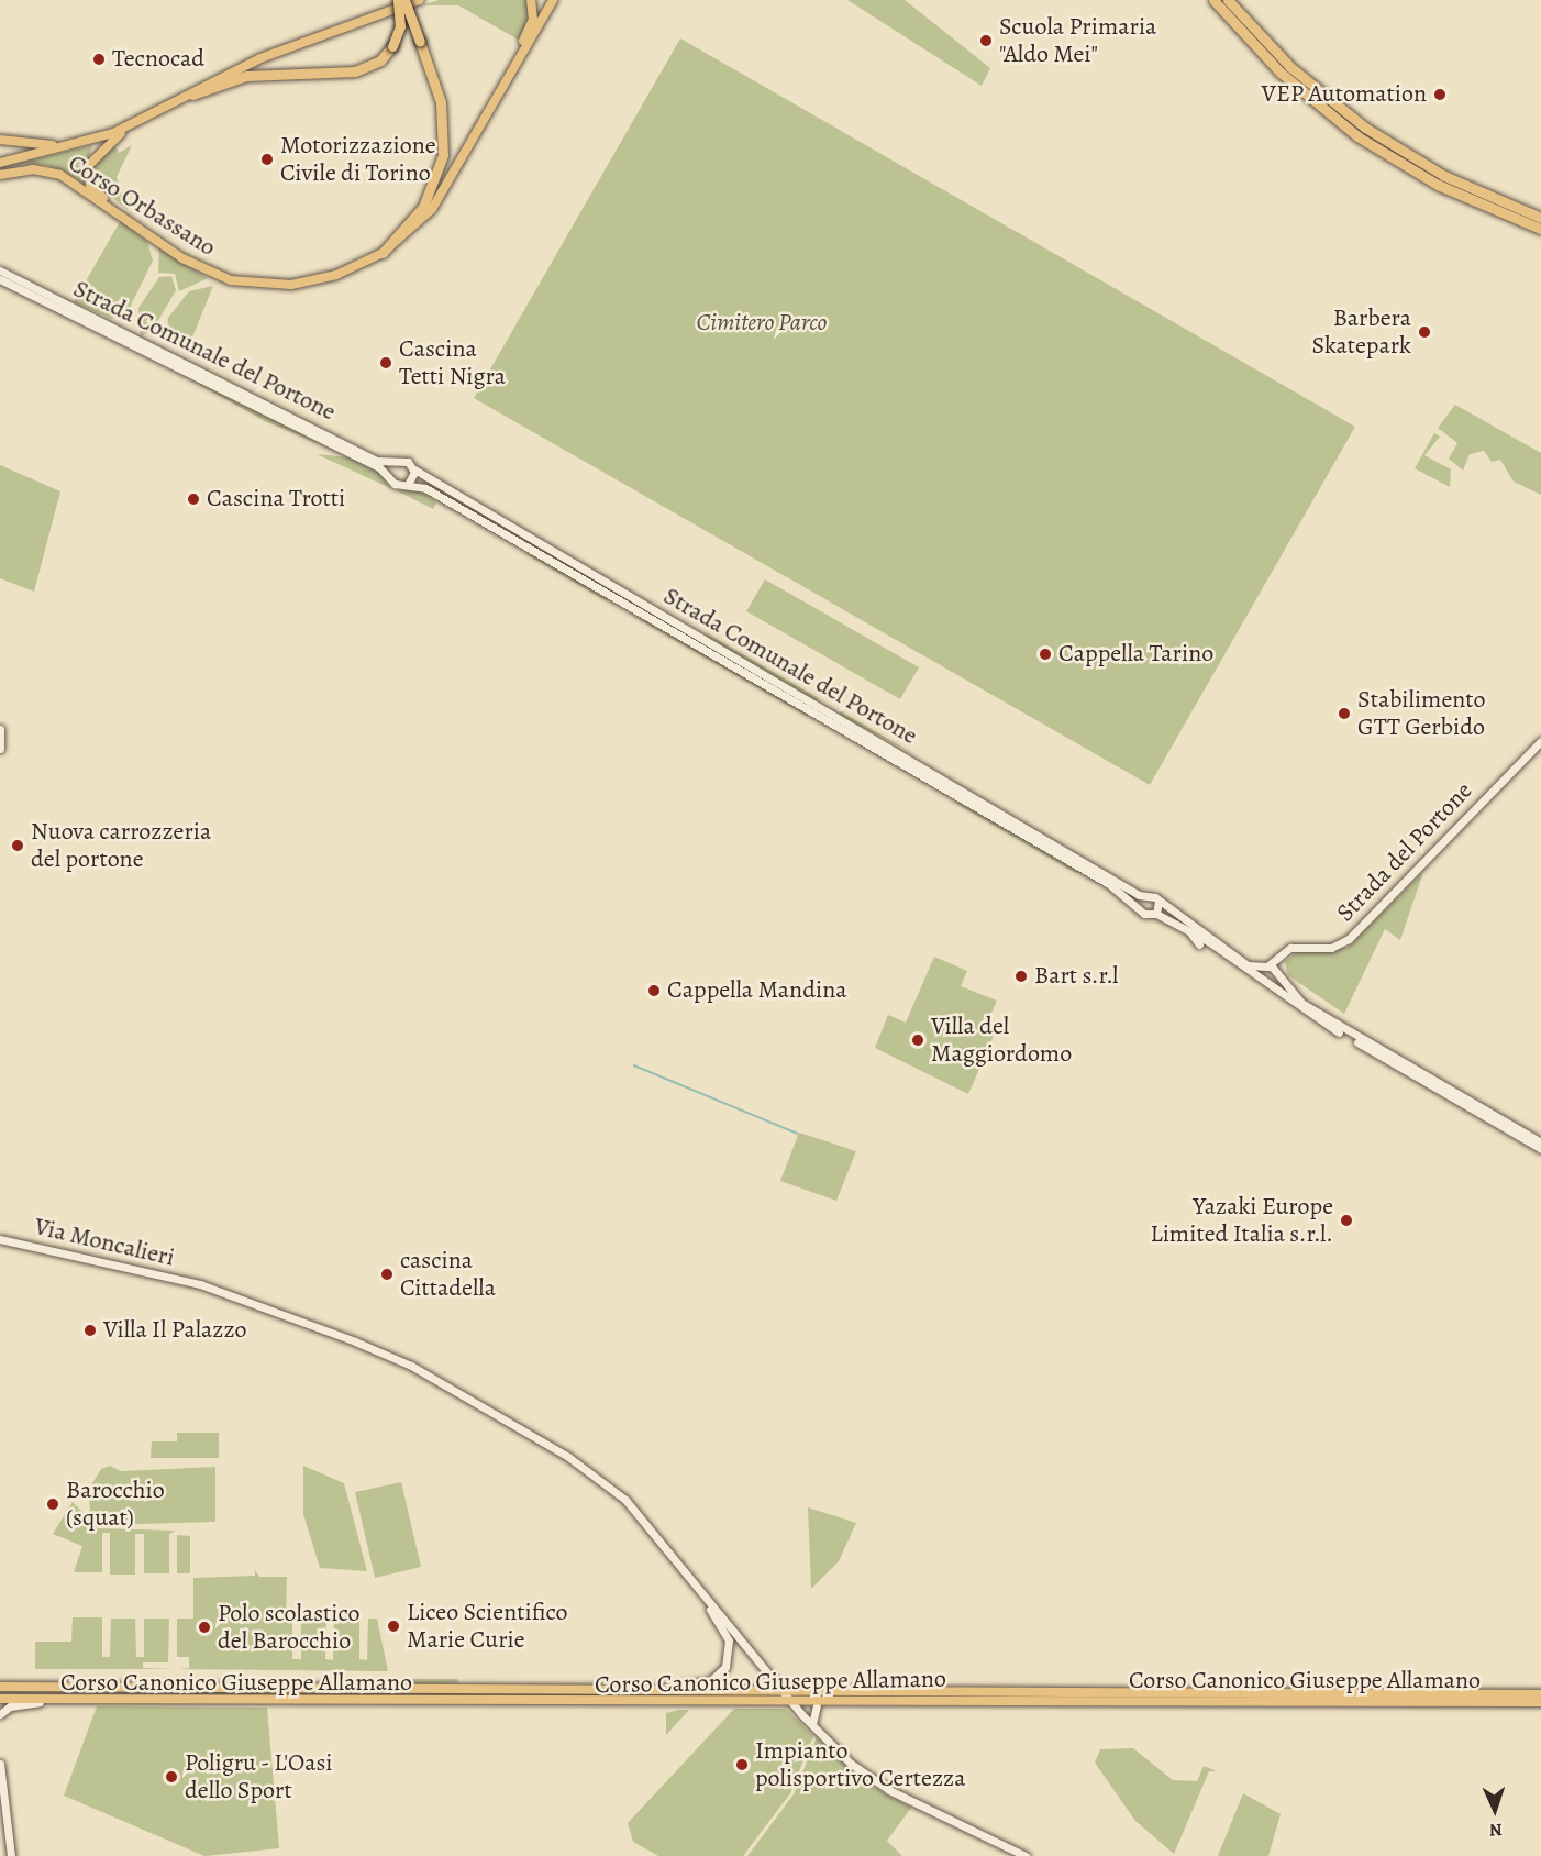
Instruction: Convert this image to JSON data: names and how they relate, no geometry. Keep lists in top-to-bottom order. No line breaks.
{"streets":{"main road":["Corso Orbassano","Corso Canonico Giuseppe Allamano"],"street":["Strada Comunale del Portone","Strada del Portone","Via Moncalieri"]},"parks":["Cimitero Parco"],"places":["Scuola Primaria \"Aldo Mei\"","Tecnocad","VEP Automation","Motorizzazione Civile di Torino","Barbera Skatepark","Cascina Tetti Nigra","Cascina Trotti","Cappella Tarino","Stabilimento GTT Gerbido","Nuova carrozzeria del portone","Bart s.r.l","Cappella Mandina","Villa del Maggiordomo","Yazaki Europe Limited Italia s.r.l.","cascina Cittadella","Villa Il Palazzo","Barocchio (squat)","Liceo Scientifico Marie Curie","Polo scolastico del Barocchio","Impianto polisportivo Certezza","Poligru - L'Oasi dello Sport"],"north":"bottom"}
